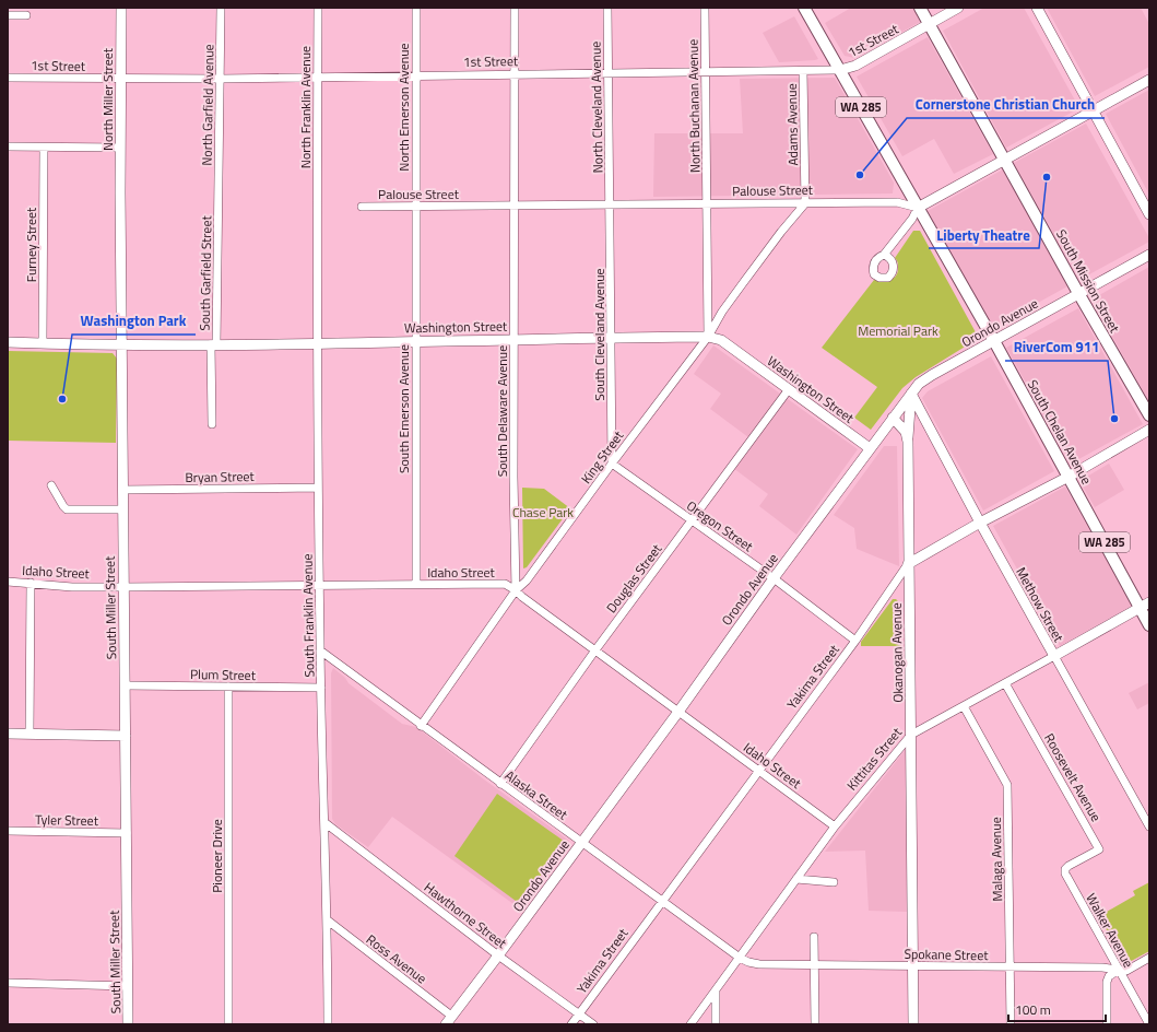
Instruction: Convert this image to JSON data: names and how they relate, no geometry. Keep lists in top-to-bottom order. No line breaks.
{"streets":{"main road":["WA 285","South Mission Street","South Chelan Avenue"],"street":["1st Street","North Miller Street","North Garfield Avenue","North Buchanan Avenue","North Franklin Avenue","North Emerson Avenue","North Cleveland Avenue","Adams Avenue","Palouse Street","Furney Street","South Garfield Street","Orondo Avenue","Washington Street","South Cleveland Avenue","South Emerson Avenue","South Delaware Avenue","King Street","Bryan Street","Oregon Street","Idaho Street","Douglas Street","Methow Street","South Miller Street","South Franklin Avenue","Okanogan Avenue","Plum Street","Yakima Street","Kittitas Street","Roosevelt Avenue","Alaska Street","Tyler Street","Pioneer Drive","Malaga Avenue","Hawthorne Street","Walker Avenue","Spokane Street","Ross Avenue"]},"crossings":[["1st Street","North Miller Street"],["1st Street","North Garfield Avenue"],["1st Street","North Buchanan Avenue"],["1st Street","North Franklin Avenue"],["1st Street","North Emerson Avenue"],["1st Street","North Cleveland Avenue"],["1st Street","WA 285"],["1st Street","Adams Avenue"],["1st Street","South Mission Street"],["1st Street","South Delaware Avenue"],["North Miller Street","South Miller Street"],["North Garfield Avenue","South Garfield Street"],["North Buchanan Avenue","Palouse Street"],["North Buchanan Avenue","Washington Street"],["North Buchanan Avenue","King Street"],["North Franklin Avenue","South Franklin Avenue"],["North Emerson Avenue","Palouse Street"],["North Emerson Avenue","South Emerson Avenue"],["North Cleveland Avenue","Palouse Street"],["North Cleveland Avenue","South Cleveland Avenue"],["WA 285","Palouse Street"],["WA 285","South Chelan Avenue"],["Adams Avenue","Palouse Street"],["Adams Avenue","King Street"],["Palouse Street","South Cleveland Avenue"],["Palouse Street","South Emerson Avenue"],["Palouse Street","South Delaware Avenue"],["Palouse Street","South Chelan Avenue"],["Palouse Street","King Street"],["Furney Street","Washington Street"],["South Garfield Street","Washington Street"],["South Mission Street","Orondo Avenue"],["Orondo Avenue","Washington Street"],["Orondo Avenue","South Chelan Avenue"],["Orondo Avenue","Oregon Street"],["Orondo Avenue","Idaho Street"],["Orondo Avenue","Methow Street"],["Orondo Avenue","Okanogan Avenue"],["Orondo Avenue","Alaska Street"],["Orondo Avenue","Hawthorne Street"],["Orondo Avenue","Ross Avenue"],["Washington Street","South Cleveland Avenue"],["Washington Street","South Emerson Avenue"],["Washington Street","South Delaware Avenue"],["Washington Street","King Street"],["Washington Street","Douglas Street"],["Washington Street","South Miller Street"],["Washington Street","South Franklin Avenue"],["South Cleveland Avenue","King Street"],["South Cleveland Avenue","Oregon Street"],["South Emerson Avenue","Idaho Street"],["South Delaware Avenue","King Street"],["South Delaware Avenue","Idaho Street"],["South Chelan Avenue","Yakima Street"],["South Chelan Avenue","Kittitas Street"],["King Street","Oregon Street"],["King Street","Idaho Street"],["King Street","Alaska Street"],["Bryan Street","South Miller Street"],["Bryan Street","South Franklin Avenue"],["Oregon Street","Douglas Street"],["Oregon Street","Yakima Street"],["Idaho Street","Douglas Street"],["Idaho Street","South Miller Street"],["Idaho Street","South Franklin Avenue"],["Idaho Street","Yakima Street"],["Idaho Street","Kittitas Street"],["Douglas Street","Alaska Street"],["Methow Street","Yakima Street"],["Methow Street","Kittitas Street"],["South Miller Street","Plum Street"],["South Miller Street","Tyler Street"],["South Franklin Avenue","Plum Street"],["South Franklin Avenue","Alaska Street"],["South Franklin Avenue","Hawthorne Street"],["South Franklin Avenue","Ross Avenue"],["Okanogan Avenue","Yakima Street"],["Okanogan Avenue","Kittitas Street"],["Okanogan Avenue","Spokane Street"],["Plum Street","Pioneer Drive"],["Yakima Street","Alaska Street"],["Yakima Street","Hawthorne Street"],["Kittitas Street","Roosevelt Avenue"],["Kittitas Street","Alaska Street"],["Kittitas Street","Malaga Avenue"],["Kittitas Street","Spokane Street"],["Roosevelt Avenue","Walker Avenue"],["Alaska Street","Spokane Street"],["Malaga Avenue","Spokane Street"],["Walker Avenue","Spokane Street"]],"parks":["Memorial Park","Chase Park"],"places":["Cornerstone Christian Church","Liberty Theatre","Washington Park","RiverCom 911"],"scale_bar":"100 m"}
